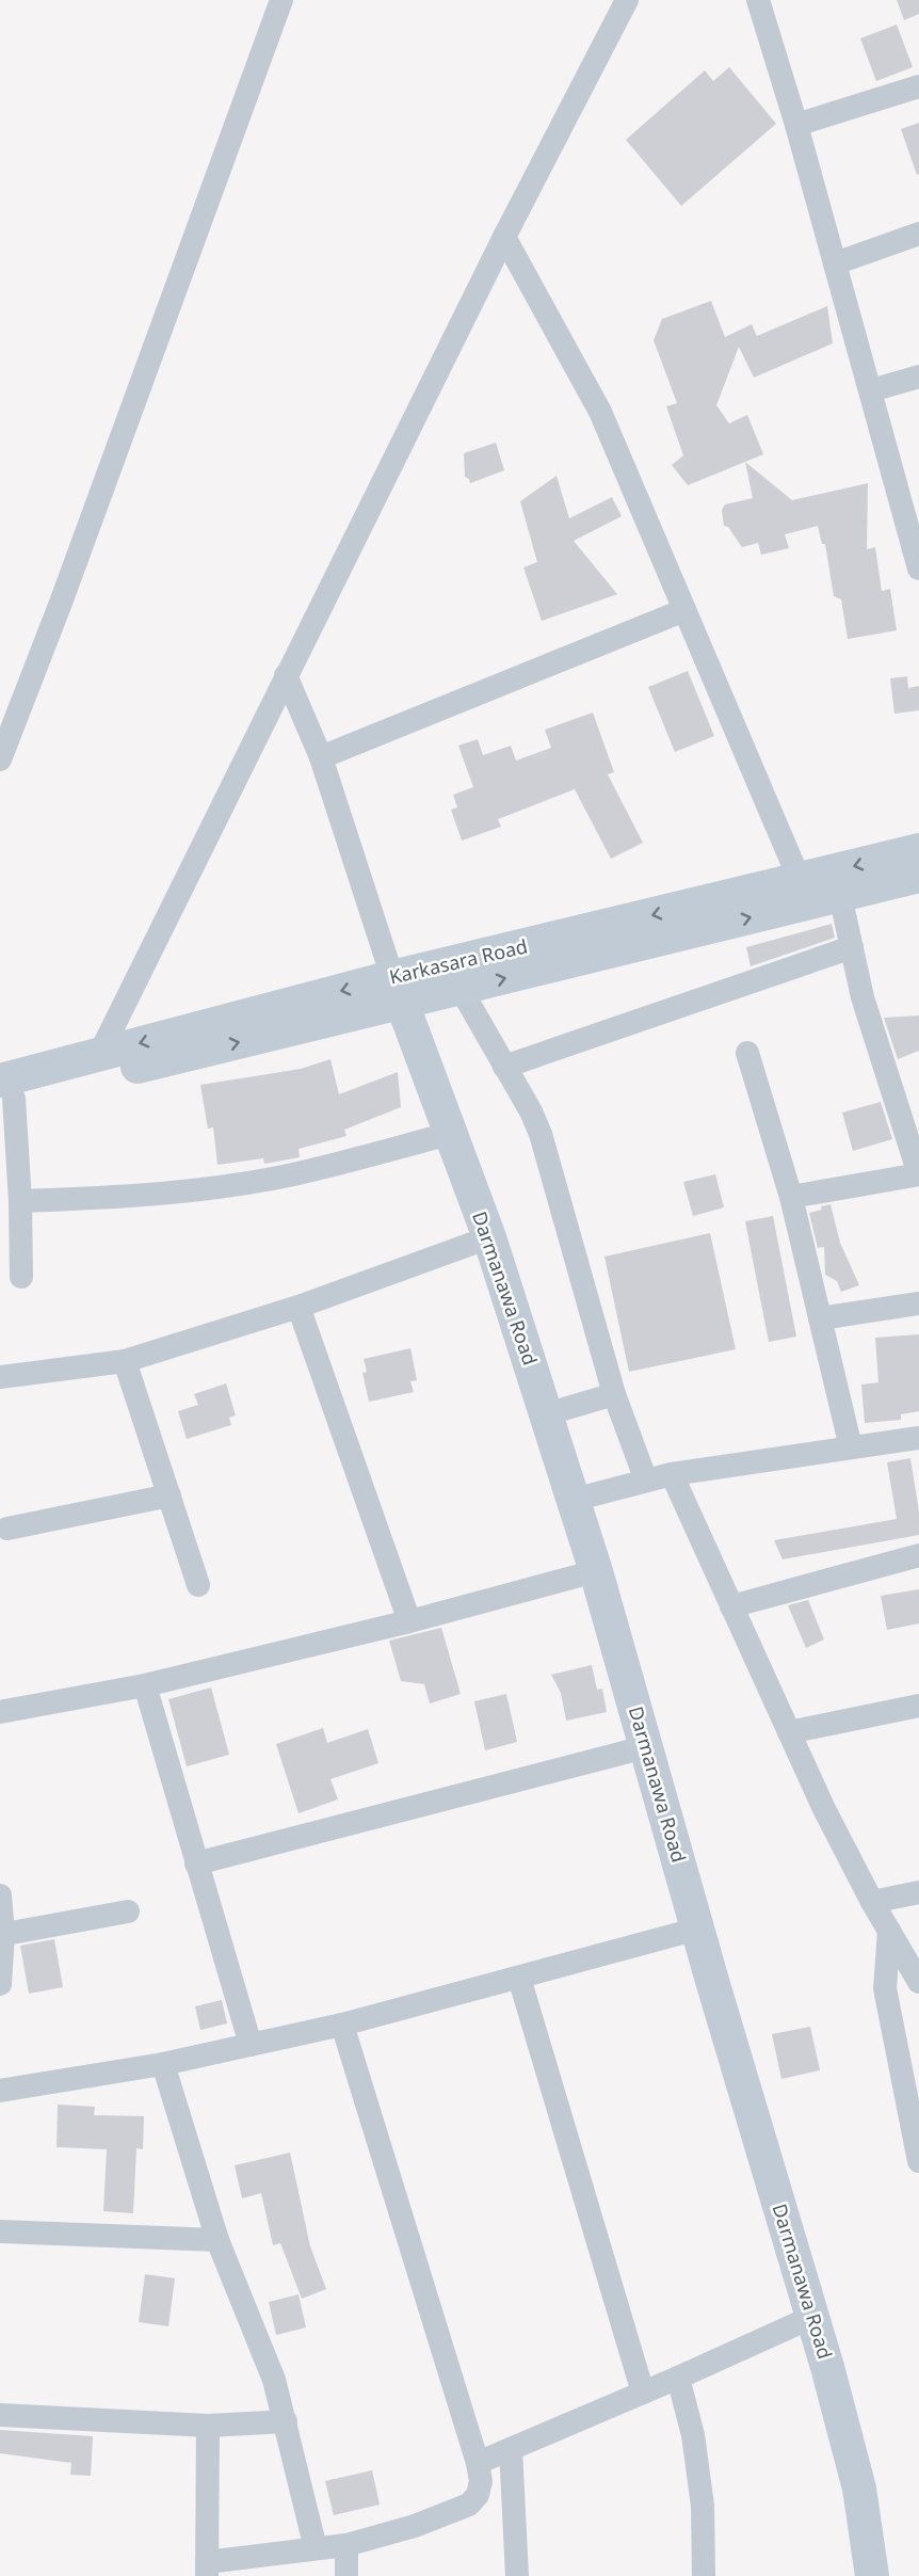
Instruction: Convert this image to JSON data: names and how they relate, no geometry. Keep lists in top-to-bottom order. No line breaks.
{"streets":{"main road":["Karkasara Road","Darmanawa Road"]},"crossings":[["Karkasara Road","Darmanawa Road"]]}
